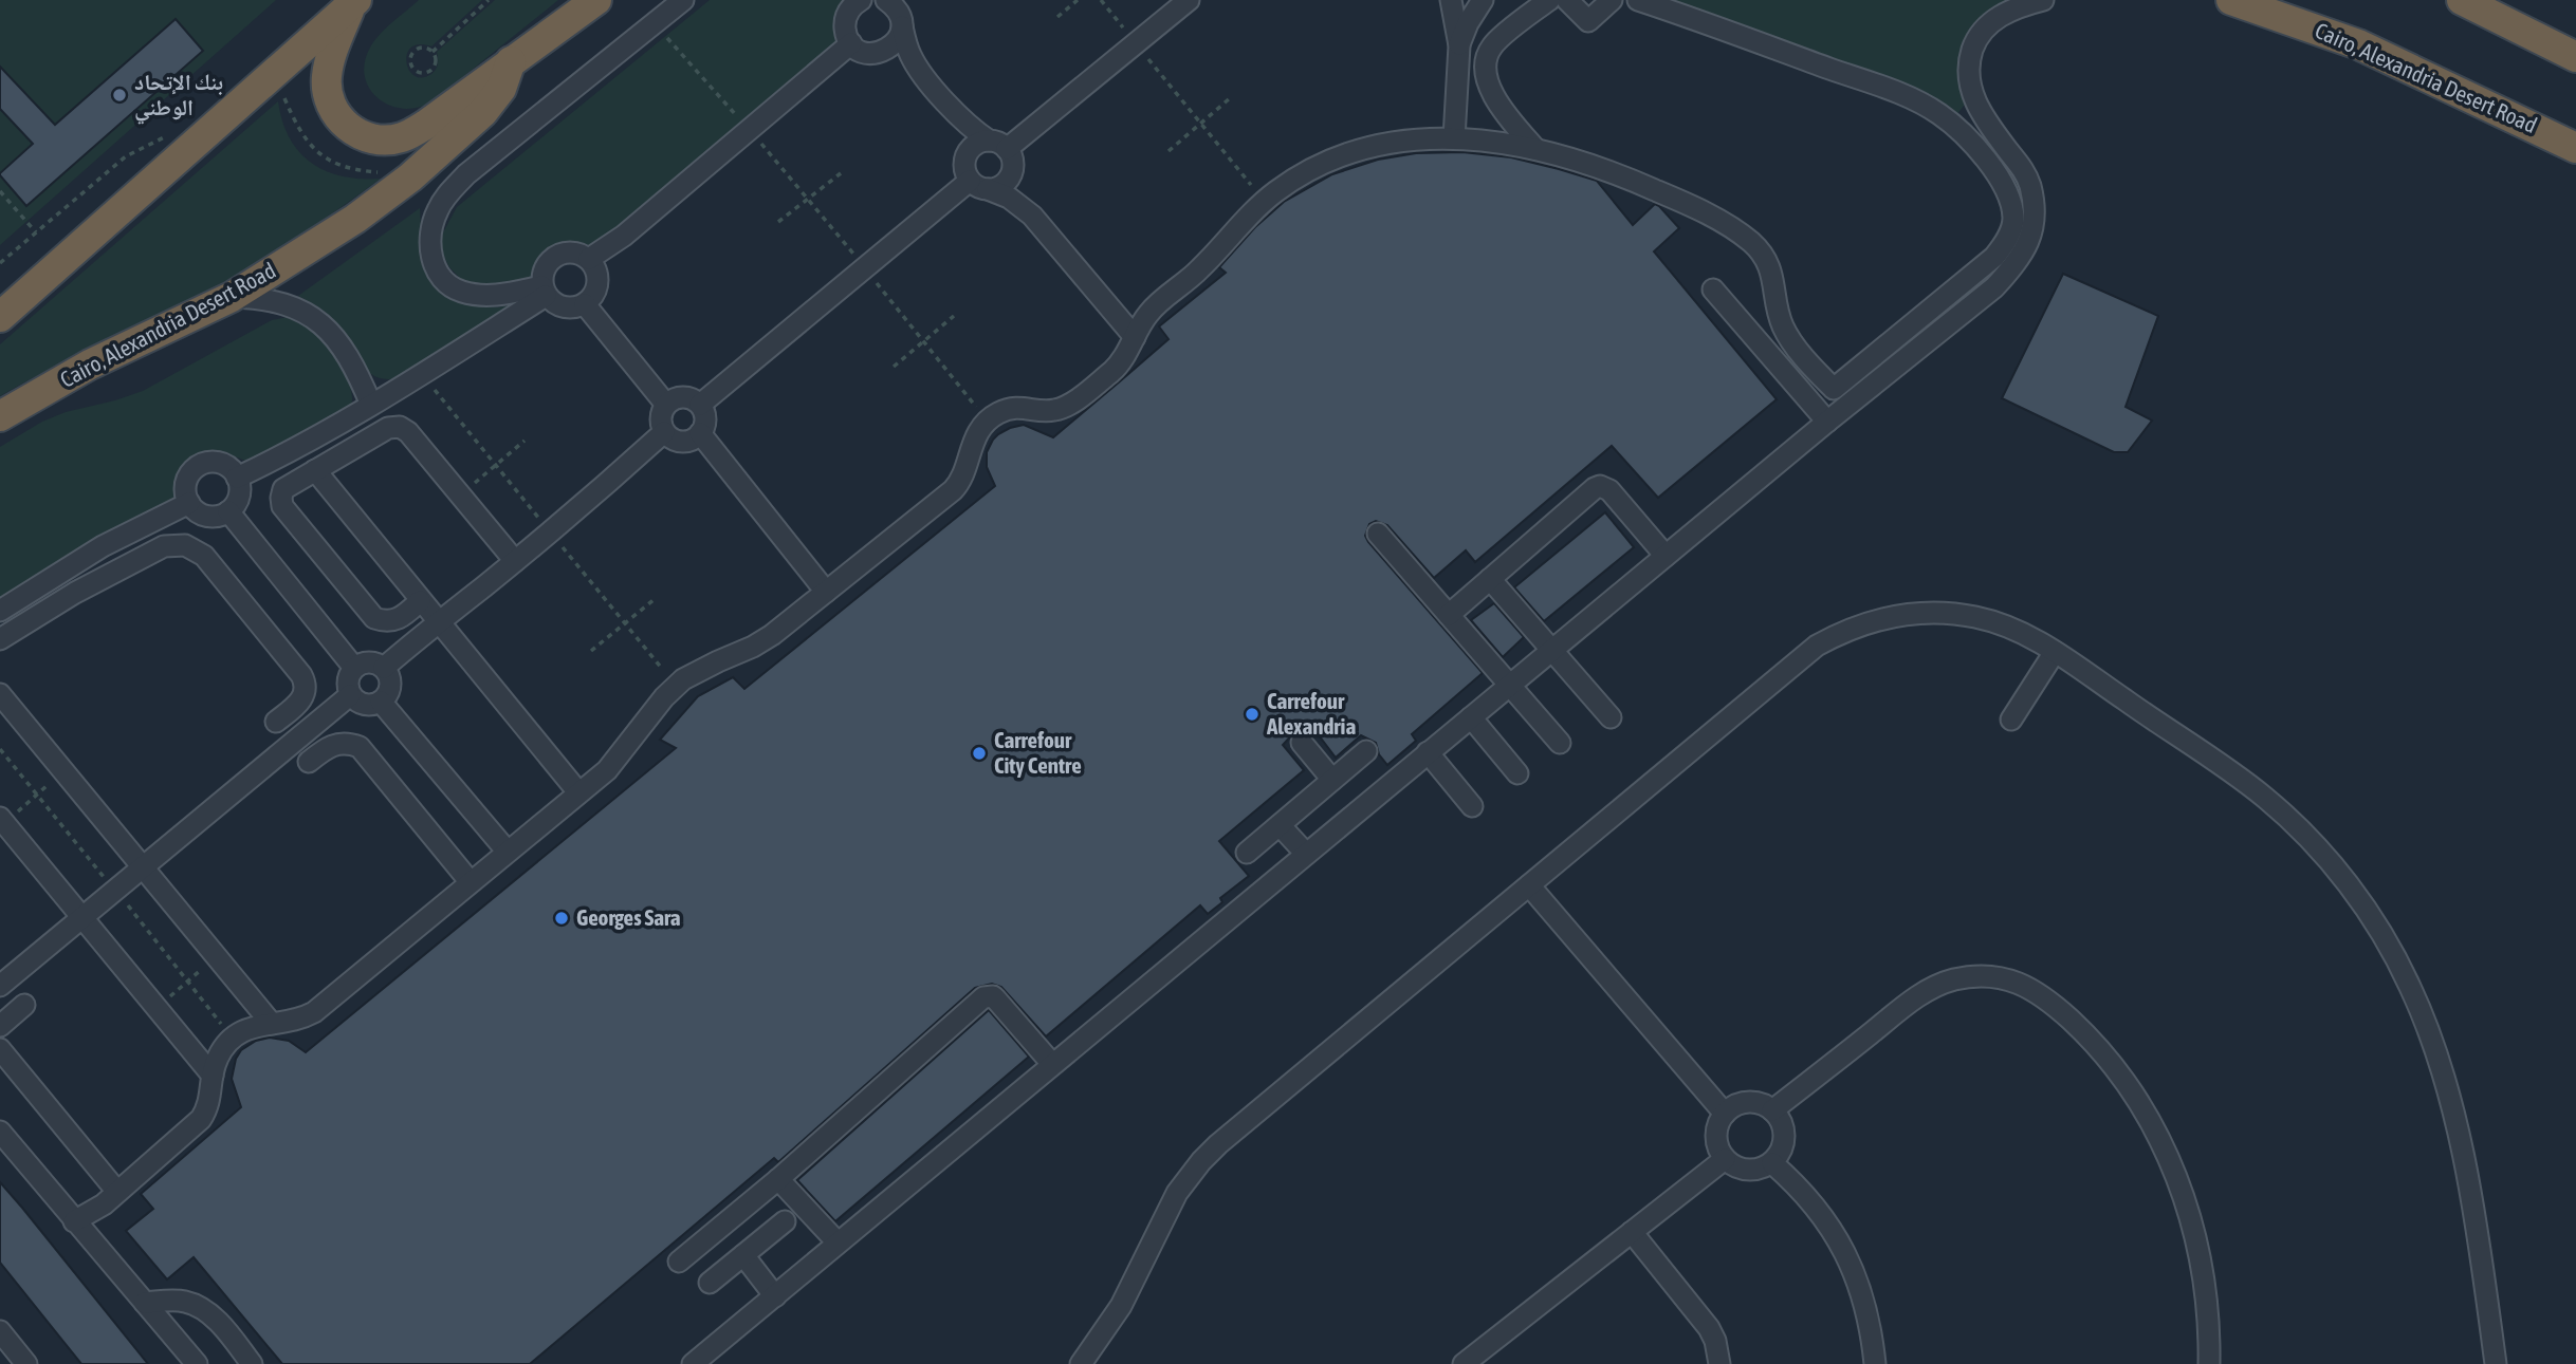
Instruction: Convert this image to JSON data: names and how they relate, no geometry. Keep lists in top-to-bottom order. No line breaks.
{"streets":{"highway":["Cairo, Alexandria Desert Road"]},"places":["بنك الإتحاد الوطني","Carrefour Alexandria","Carrefour City Centre","Georges Sara"]}
